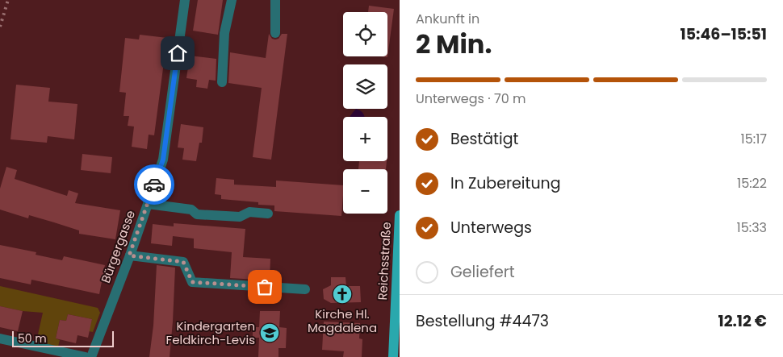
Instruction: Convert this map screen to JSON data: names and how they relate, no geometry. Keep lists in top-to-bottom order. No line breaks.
{"streets":{"main road":["Reichsstraße"],"street":["Bürgergasse"]},"places":{"church":["Kirche Hl. Magdalena"],"school or university":["Kindergarten Feldkirch-Levis"]},"scale_bar":"50 m","page":{"heading":["2 Min.","Ankunft in","15:46–15:51"],"panel":["Bestellung #4473","12.12 €"],"map_buttons":["+","−"],"bar":"Unterwegs · 70 m","list":[["Bestätigt","15:17"],["In Zubereitung","15:22"],["Unterwegs","15:33"],"Geliefert"],"scale":"50 m"}}
